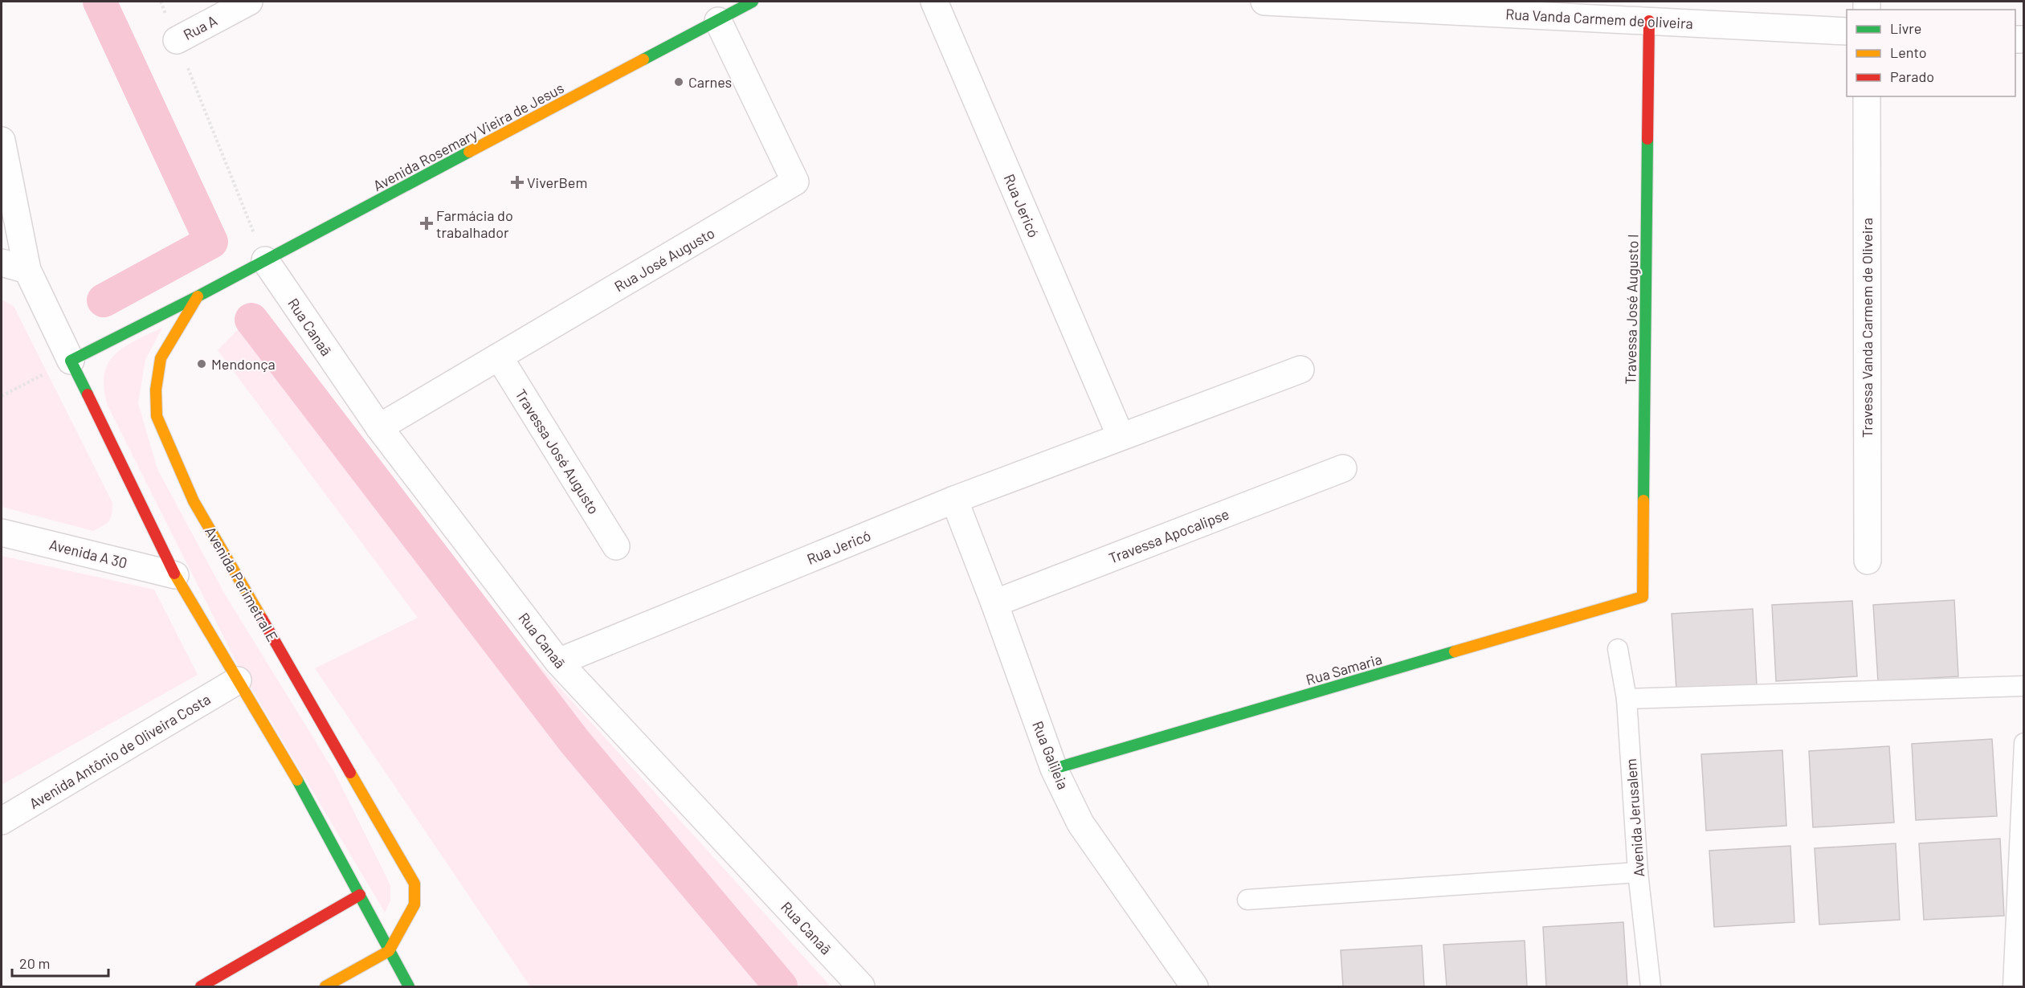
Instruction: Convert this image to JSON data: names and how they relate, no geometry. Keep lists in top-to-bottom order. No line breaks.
{"streets":{"street":["Rua Vanda Carmem de oliveira","Rua A","Avenida Rosemary Vieira de Jesus","Rua Jericó","Rua José Augusto","Travessa José Augusto I","Rua Canaã","Travessa Vanda Carmem de Oliveira","Travessa José Augusto","Travessa Apocalipse","Avenida A 30","Avenida Perimetral E","Rua Samaria","Avenida Antônio de Oliveira Costa","Rua Galileia"],"lane":["Avenida Jerusalem"]},"crossings":[["Rua Vanda Carmem de oliveira","Travessa José Augusto I"],["Avenida Rosemary Vieira de Jesus","Rua José Augusto"],["Avenida Rosemary Vieira de Jesus","Rua Canaã"],["Avenida Rosemary Vieira de Jesus","Avenida Perimetral E"],["Rua Jericó","Rua Canaã"],["Rua Jericó","Rua Galileia"],["Rua José Augusto","Rua Canaã"],["Rua José Augusto","Travessa José Augusto"],["Travessa José Augusto I","Rua Samaria"],["Travessa Apocalipse","Rua Galileia"],["Rua Samaria","Rua Galileia"]],"places":{"other":["Carnes","Mendonça"],"health":["ViverBem","Farmácia do trabalhador"]},"legend":["Livre","Lento","Parado"],"scale_bar":"20 m"}
